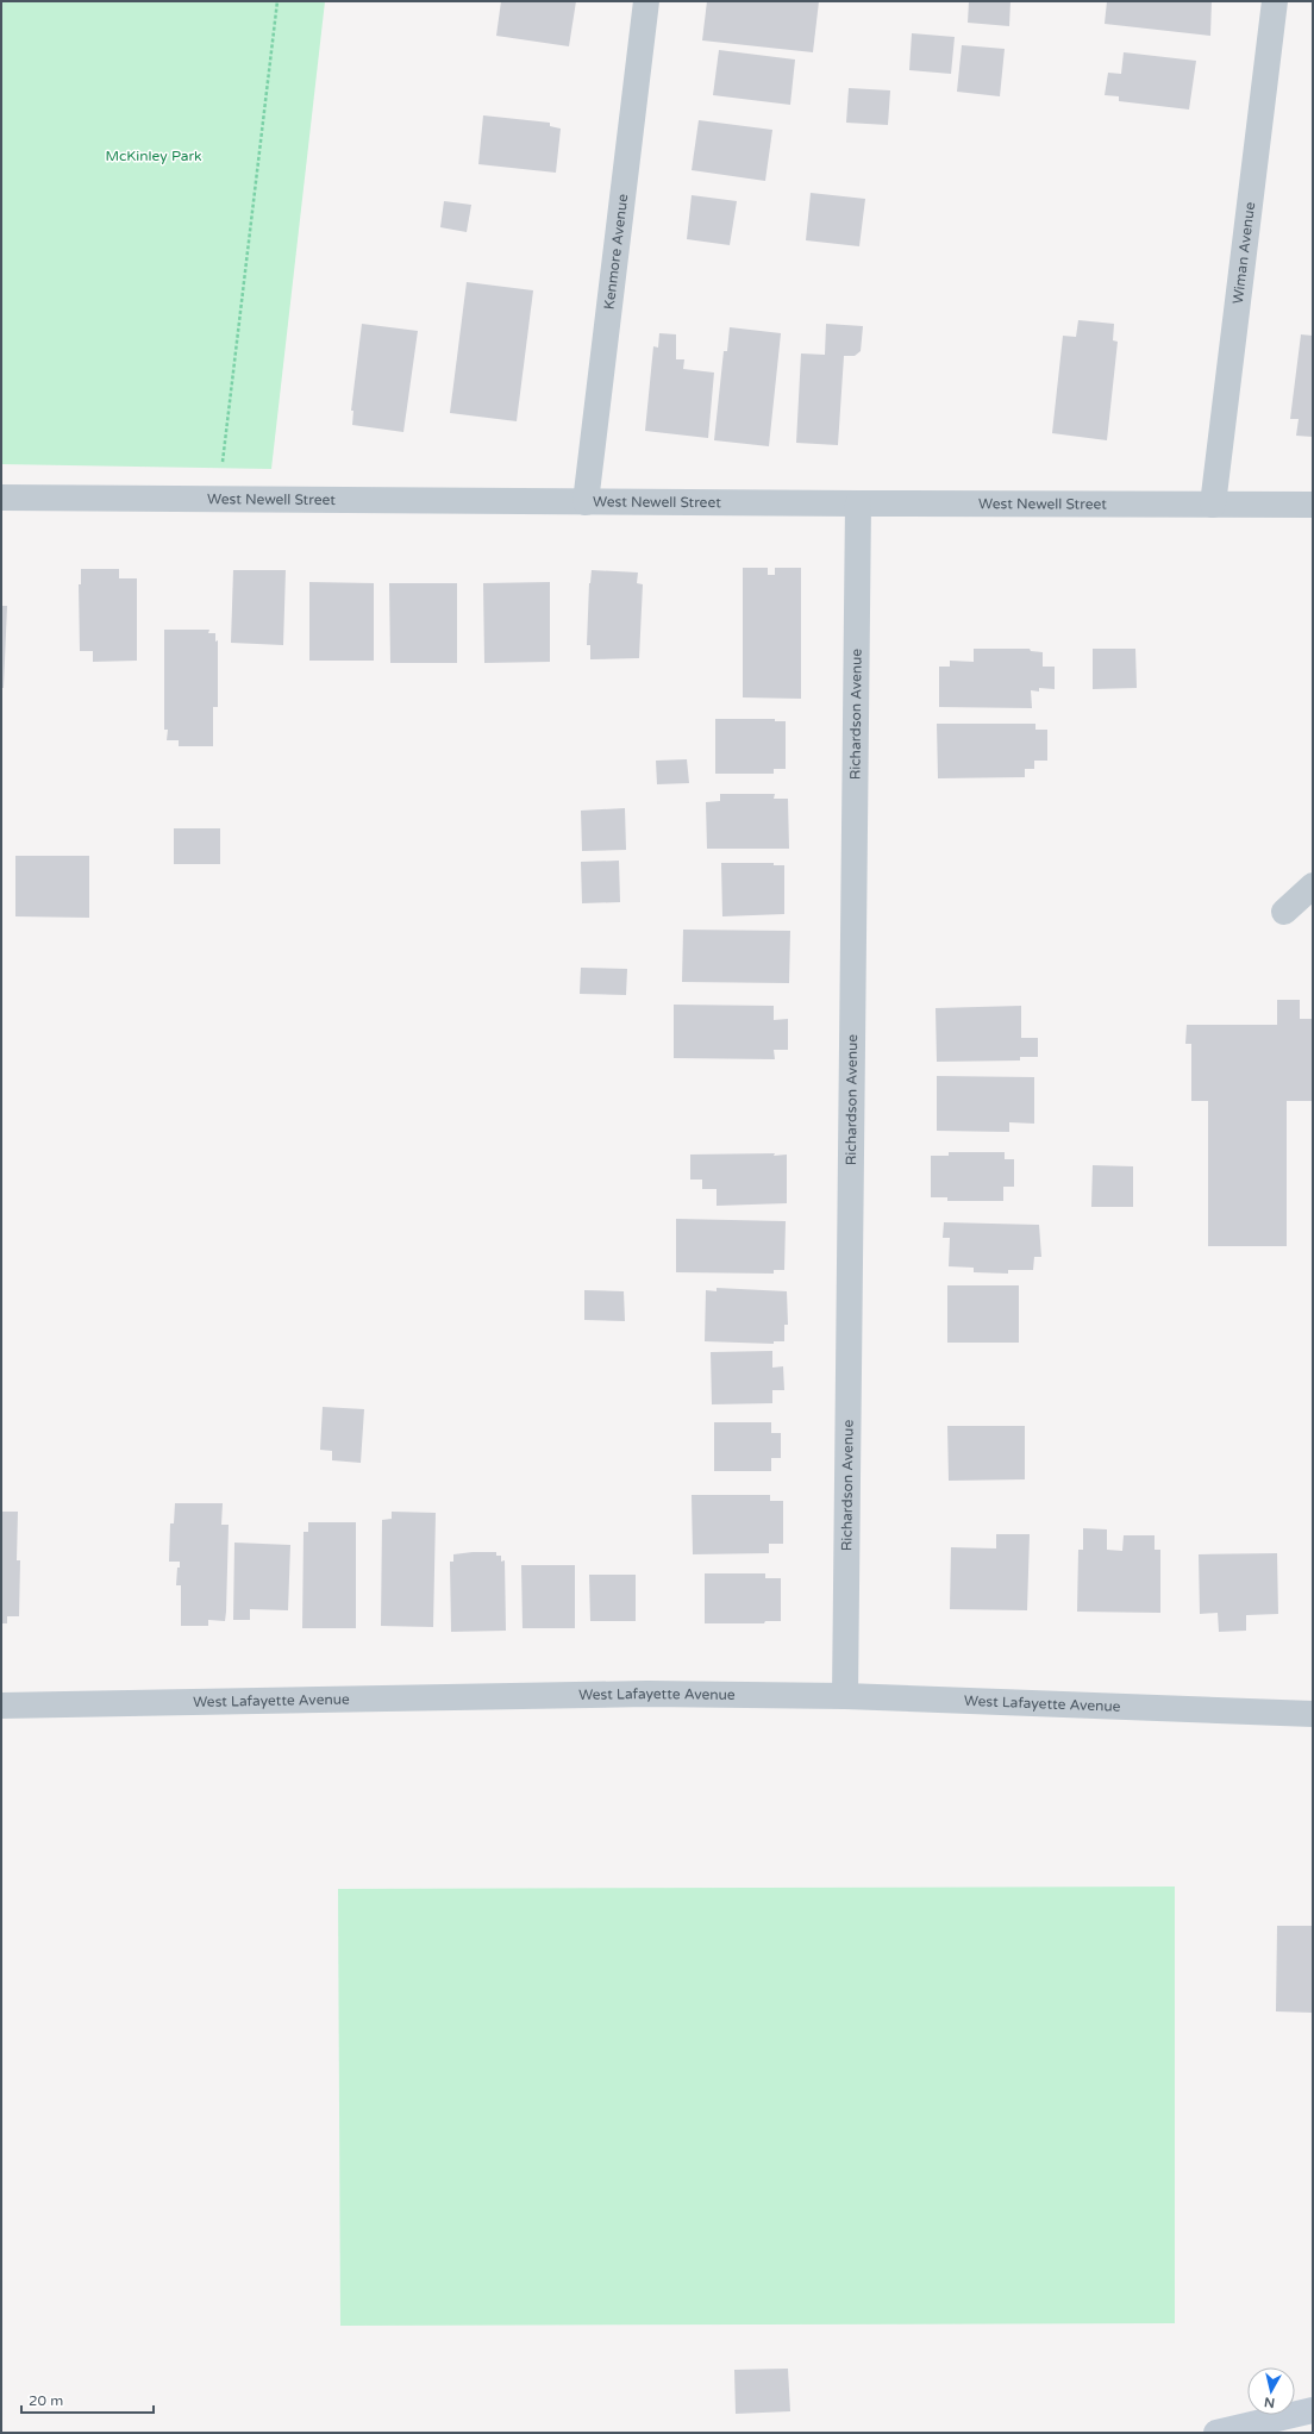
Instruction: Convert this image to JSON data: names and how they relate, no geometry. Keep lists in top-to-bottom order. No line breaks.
{"streets":{"street":["Kenmore Avenue","Wiman Avenue","West Newell Street","Richardson Avenue","West Lafayette Avenue"]},"crossings":[["Kenmore Avenue","West Newell Street"],["Wiman Avenue","West Newell Street"],["West Newell Street","Richardson Avenue"],["Richardson Avenue","West Lafayette Avenue"]],"parks":["McKinley Park"],"scale_bar":"20 m","north":"bottom"}
